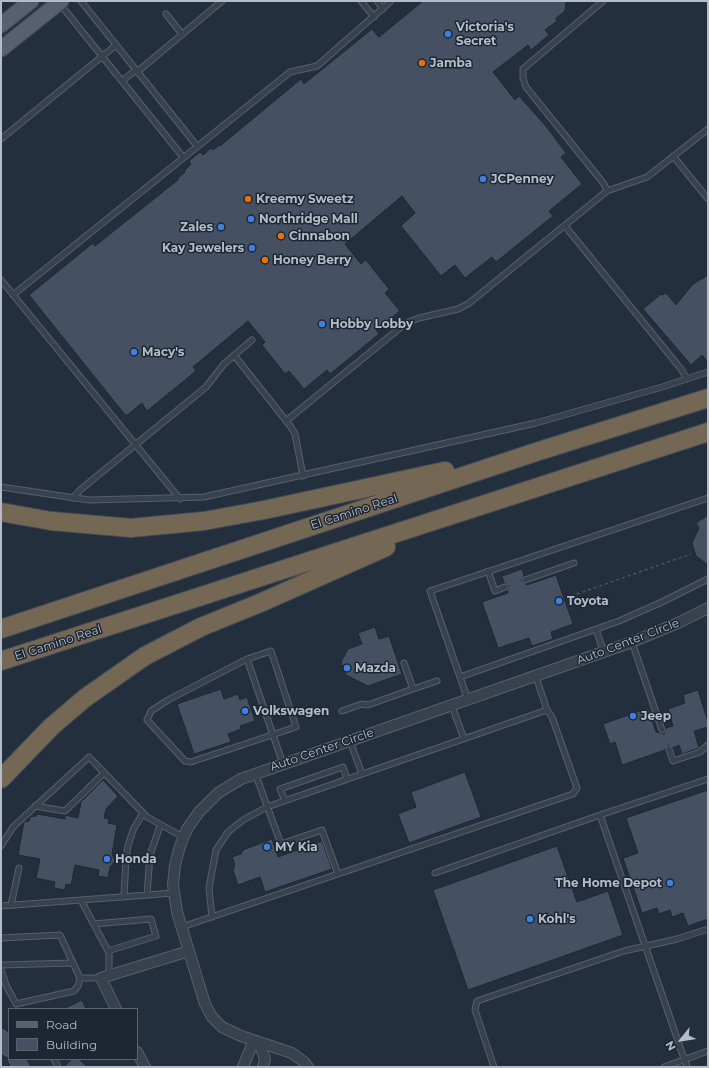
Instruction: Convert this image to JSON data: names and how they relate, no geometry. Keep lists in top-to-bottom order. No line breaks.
{"streets":{"highway":["El Camino Real"],"street":["Auto Center Circle"]},"places":["Victoria's Secret","Jamba","JCPenney","Kreemy Sweetz","Northridge Mall","Zales","Cinnabon","Kay Jewelers","Honey Berry","Hobby Lobby","Macy's","Toyota","Mazda","Volkswagen","Jeep","MY Kia","Honda","The Home Depot","Kohl's"],"legend":["Road","Building"],"north":"bottom left"}
